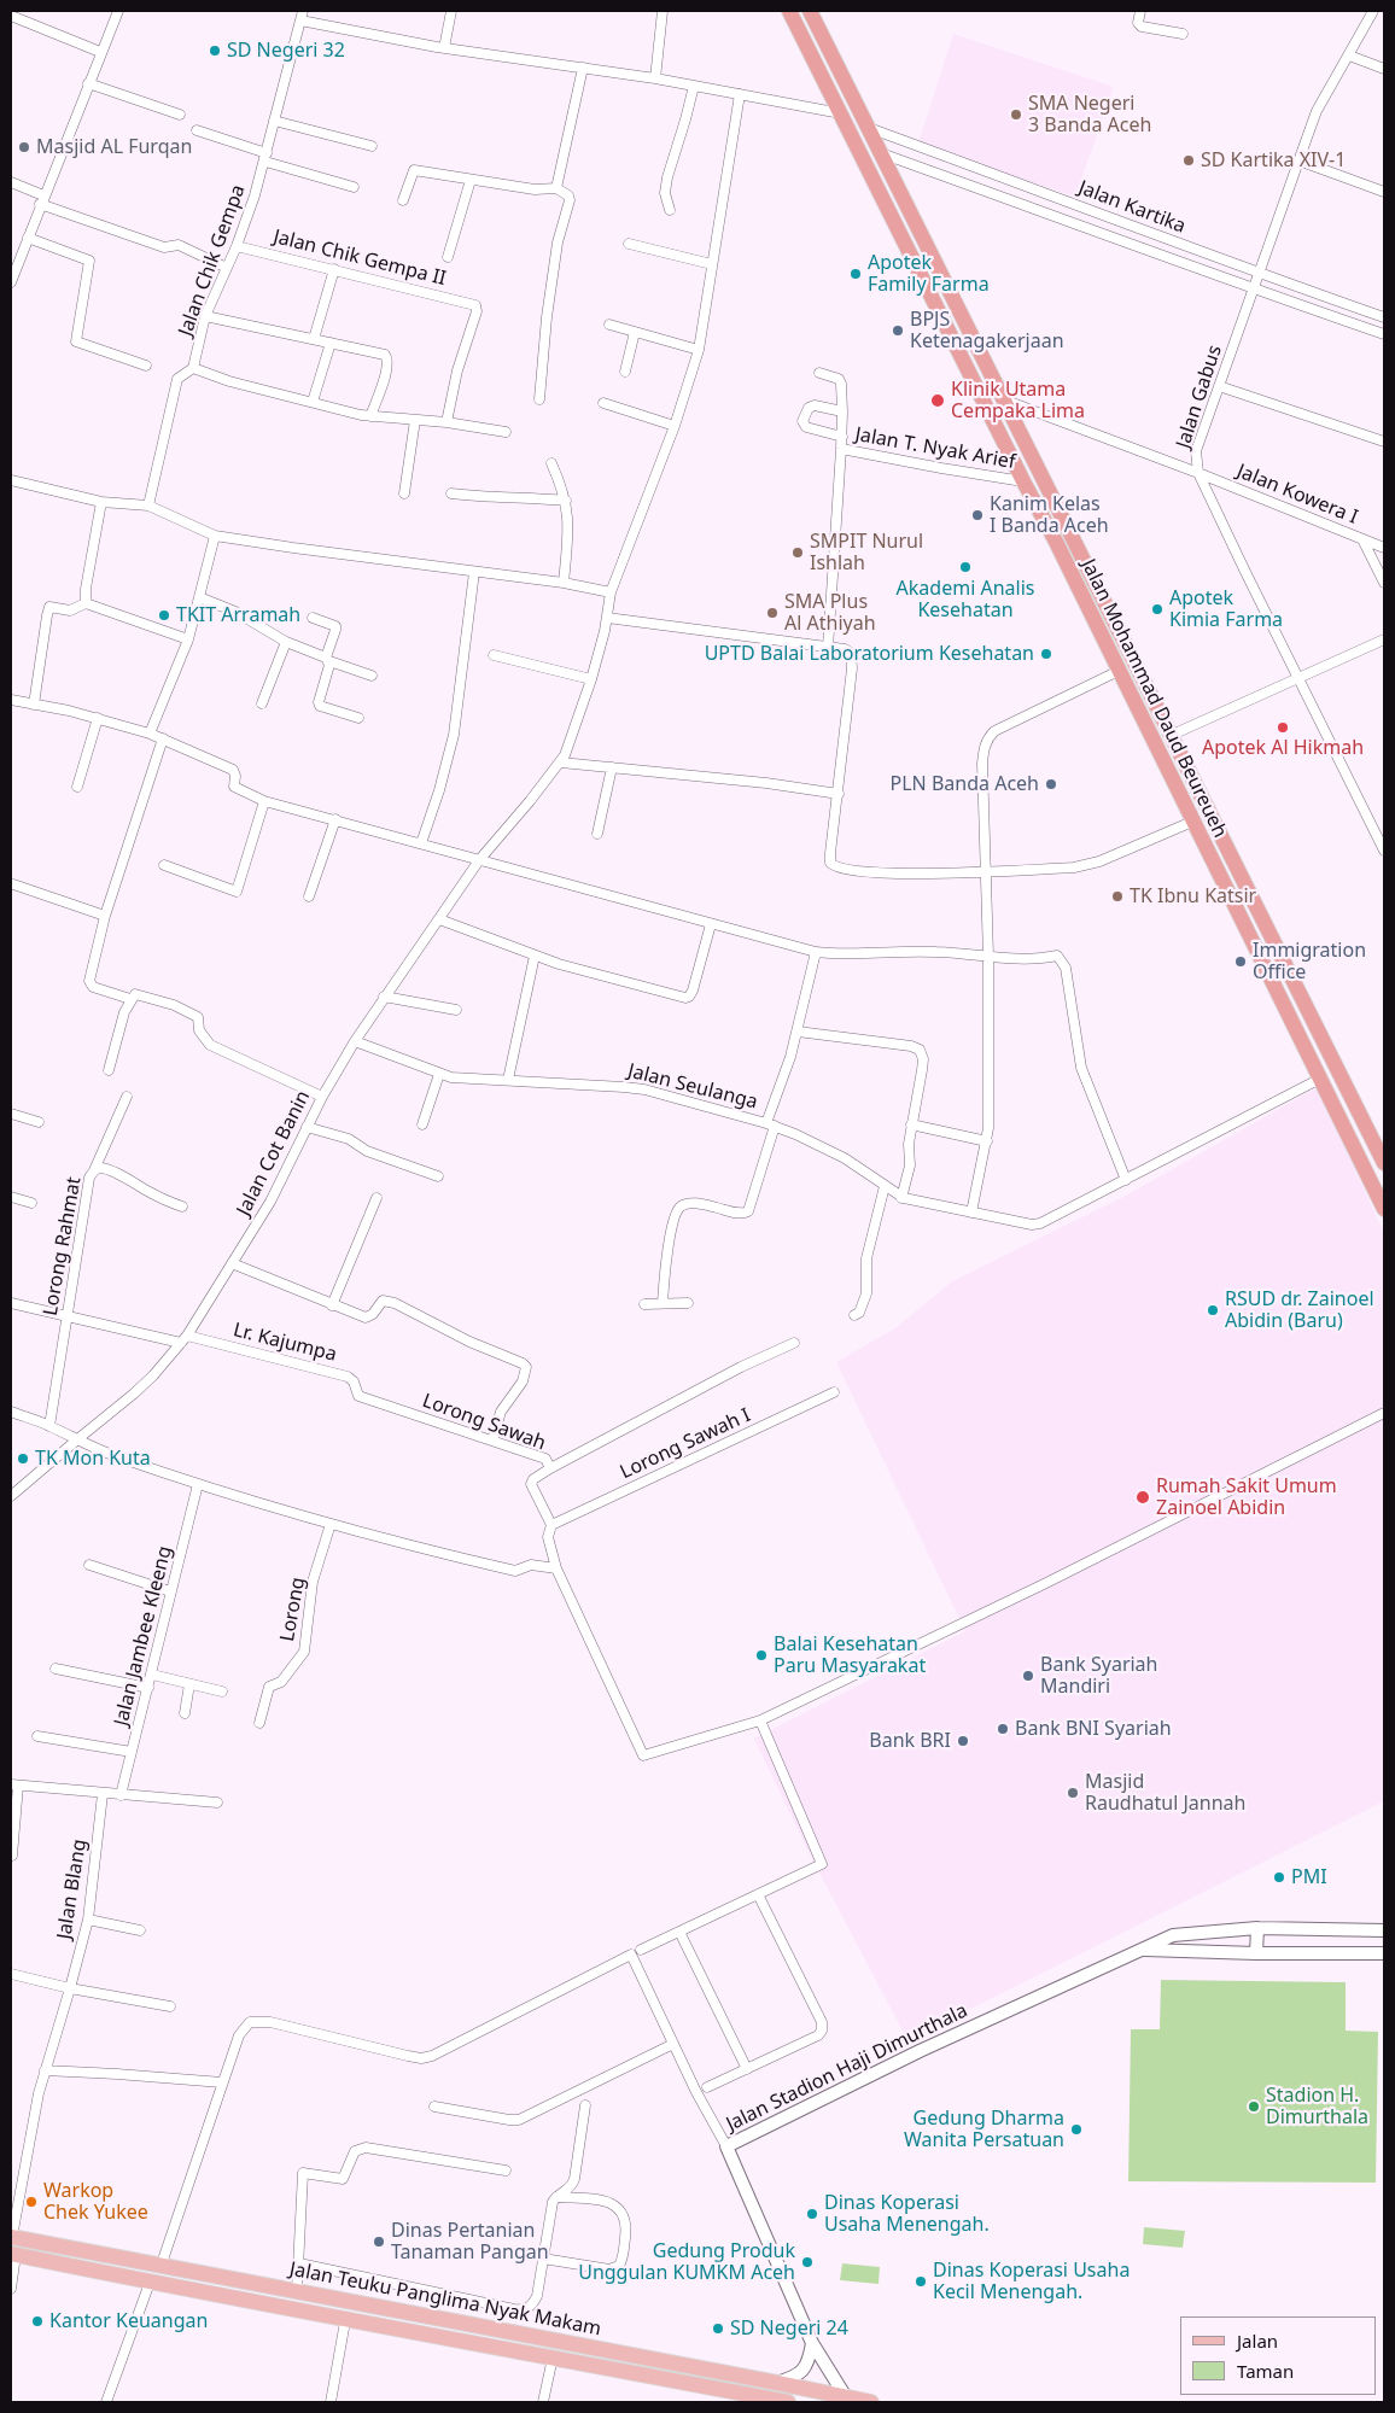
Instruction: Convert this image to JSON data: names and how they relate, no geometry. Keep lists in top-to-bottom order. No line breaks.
{"streets":{"highway":["Jalan Mohammad Daud Beureueh"],"main road":["Jalan Teuku Panglima Nyak Makam"],"street":["Jalan Kartika","Jalan Chik Gempa II","Jalan Chik Gempa","Jalan Gabus","Jalan T. Nyak Arief","Jalan Kowera I","Jalan Seulanga","Jalan Cot Banin","Lorong Rahmat","Lr. Kajumpa","Lorong Sawah","Lorong Sawah I","Lorong","Jalan Jambee Kleeng","Jalan Blang","Jalan Stadion Haji Dimurthala"]},"crossings":[["Jalan Kartika","Jalan Gabus"],["Jalan Kartika","Jalan Mohammad Daud Beureueh"],["Jalan Chik Gempa II","Jalan Chik Gempa"],["Jalan Gabus","Jalan Kowera I"],["Jalan T. Nyak Arief","Jalan Mohammad Daud Beureueh"],["Jalan Kowera I","Jalan Mohammad Daud Beureueh"],["Jalan Seulanga","Jalan Cot Banin"],["Jalan Cot Banin","Lr. Kajumpa"],["Lorong Rahmat","Lr. Kajumpa"],["Lr. Kajumpa","Lorong Sawah"],["Lorong Sawah","Lorong Sawah I"],["Jalan Blang","Jalan Teuku Panglima Nyak Makam"],["Jalan Stadion Haji Dimurthala","Jalan Teuku Panglima Nyak Makam"]],"places":["SD Negeri 32","SMA Negeri 3 Banda Aceh","Masjid AL Furqan","SD Kartika XIV-1","Apotek Family Farma","BPJS Ketenagakerjaan","Klinik Utama Cempaka Lima","Kanim Kelas I Banda Aceh","SMPIT Nurul Ishlah","Akademi Analis Kesehatan","Apotek Kimia Farma","SMA Plus Al Athiyah","TKIT Arramah","UPTD Balai Laboratorium Kesehatan","Apotek Al Hikmah","PLN Banda Aceh","TK Ibnu Katsir","Immigration Office","RSUD dr. Zainoel Abidin (Baru)","TK Mon Kuta","Rumah Sakit Umum Zainoel Abidin","Balai Kesehatan Paru Masyarakat","Bank Syariah Mandiri","Bank BNI Syariah","Bank BRI","Masjid Raudhatul Jannah","PMI","Stadion H. Dimurthala","Gedung Dharma Wanita Persatuan","Warkop Chek Yukee","Dinas Koperasi Usaha Menengah.","Dinas Pertanian Tanaman Pangan","Gedung Produk Unggulan KUMKM Aceh","Dinas Koperasi Usaha Kecil Menengah.","Kantor Keuangan","SD Negeri 24"],"legend":["Jalan","Taman"]}
